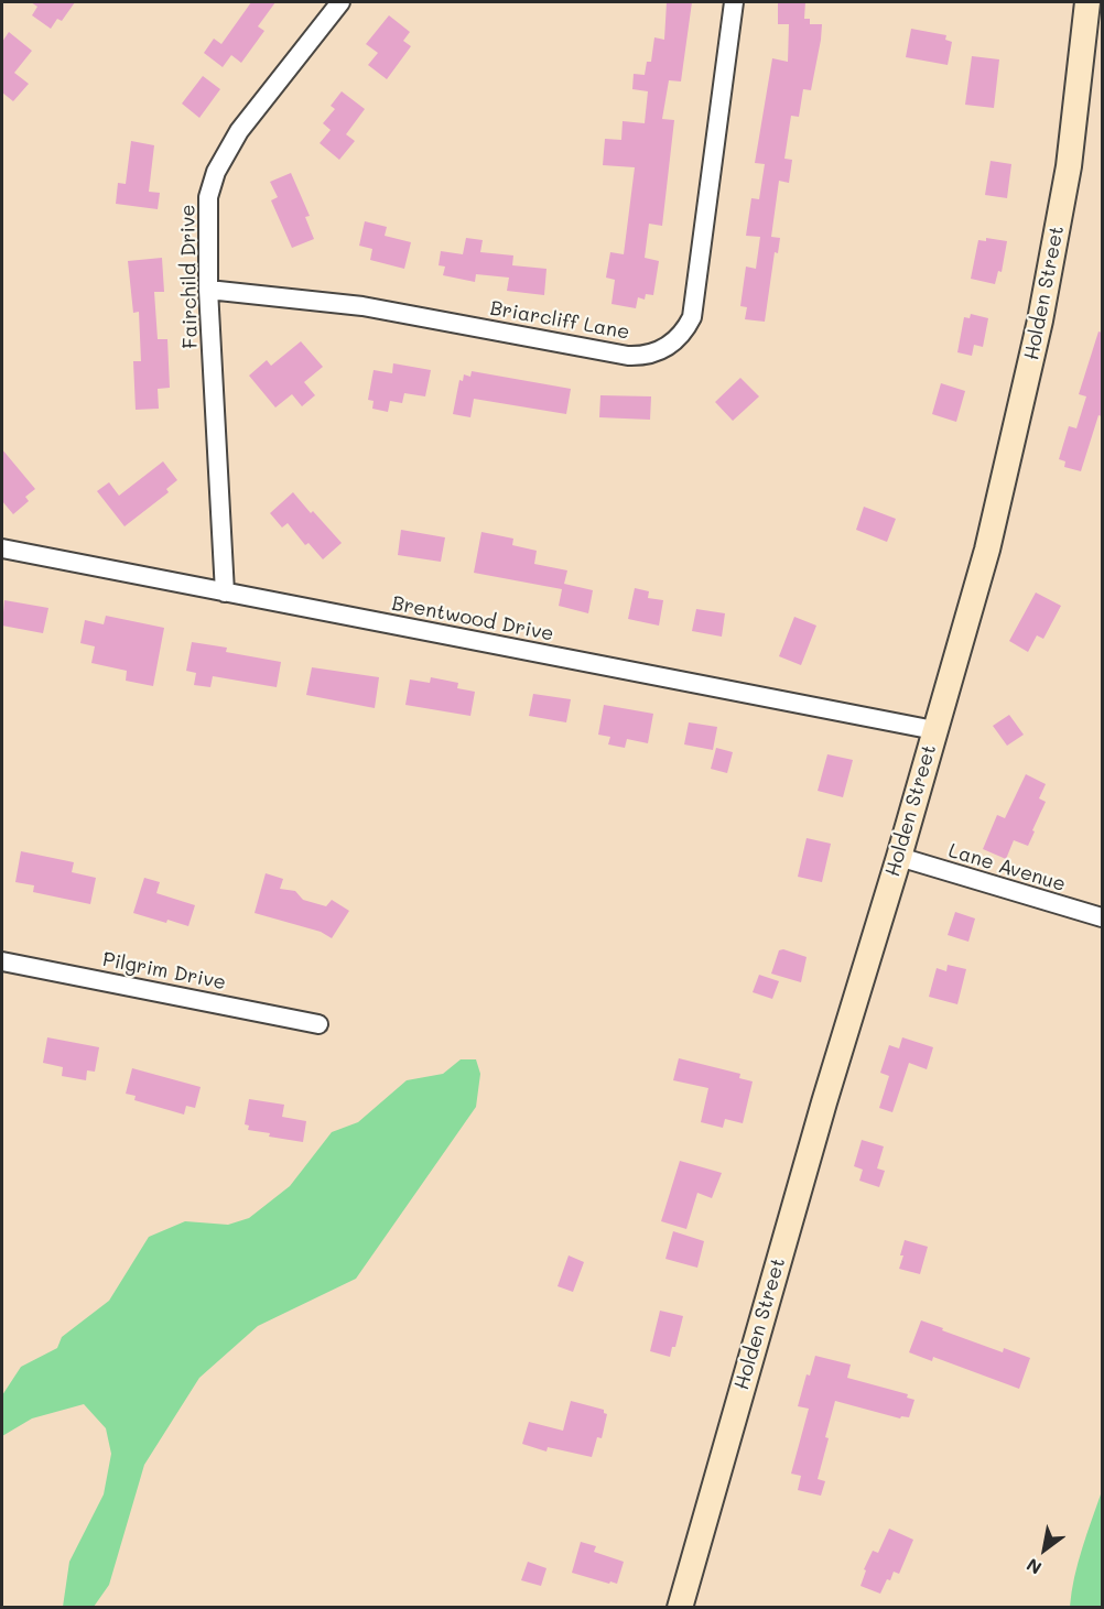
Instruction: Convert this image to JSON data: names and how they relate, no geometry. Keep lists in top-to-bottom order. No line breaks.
{"streets":{"main road":["Holden Street"],"street":["Fairchild Drive","Briarcliff Lane","Brentwood Drive","Lane Avenue","Pilgrim Drive"]},"crossings":[["Fairchild Drive","Briarcliff Lane"],["Fairchild Drive","Brentwood Drive"],["Holden Street","Brentwood Drive"],["Holden Street","Lane Avenue"]],"north":"bottom left"}
